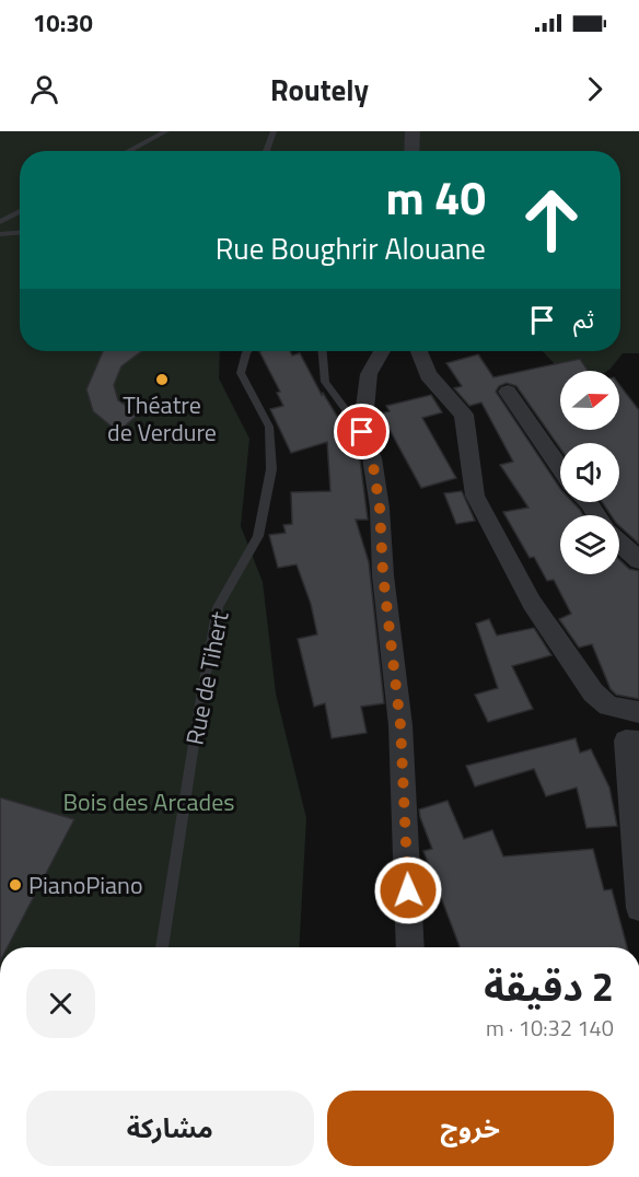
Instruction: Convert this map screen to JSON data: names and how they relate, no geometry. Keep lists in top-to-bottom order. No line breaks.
{"streets":{"lane":["Rue de Tihert"]},"parks":["Bois des Arcades"],"places":["Théatre de Verdure","PianoPiano"],"north":"right","page":{"status":"10:30","header":"Routely","turn":["40 m","Rue Boughrir Alouane"],"then":"ثم","heading":["2 دقيقة","140 m · 10:32"],"buttons":["خروج","مشاركة"]}}
